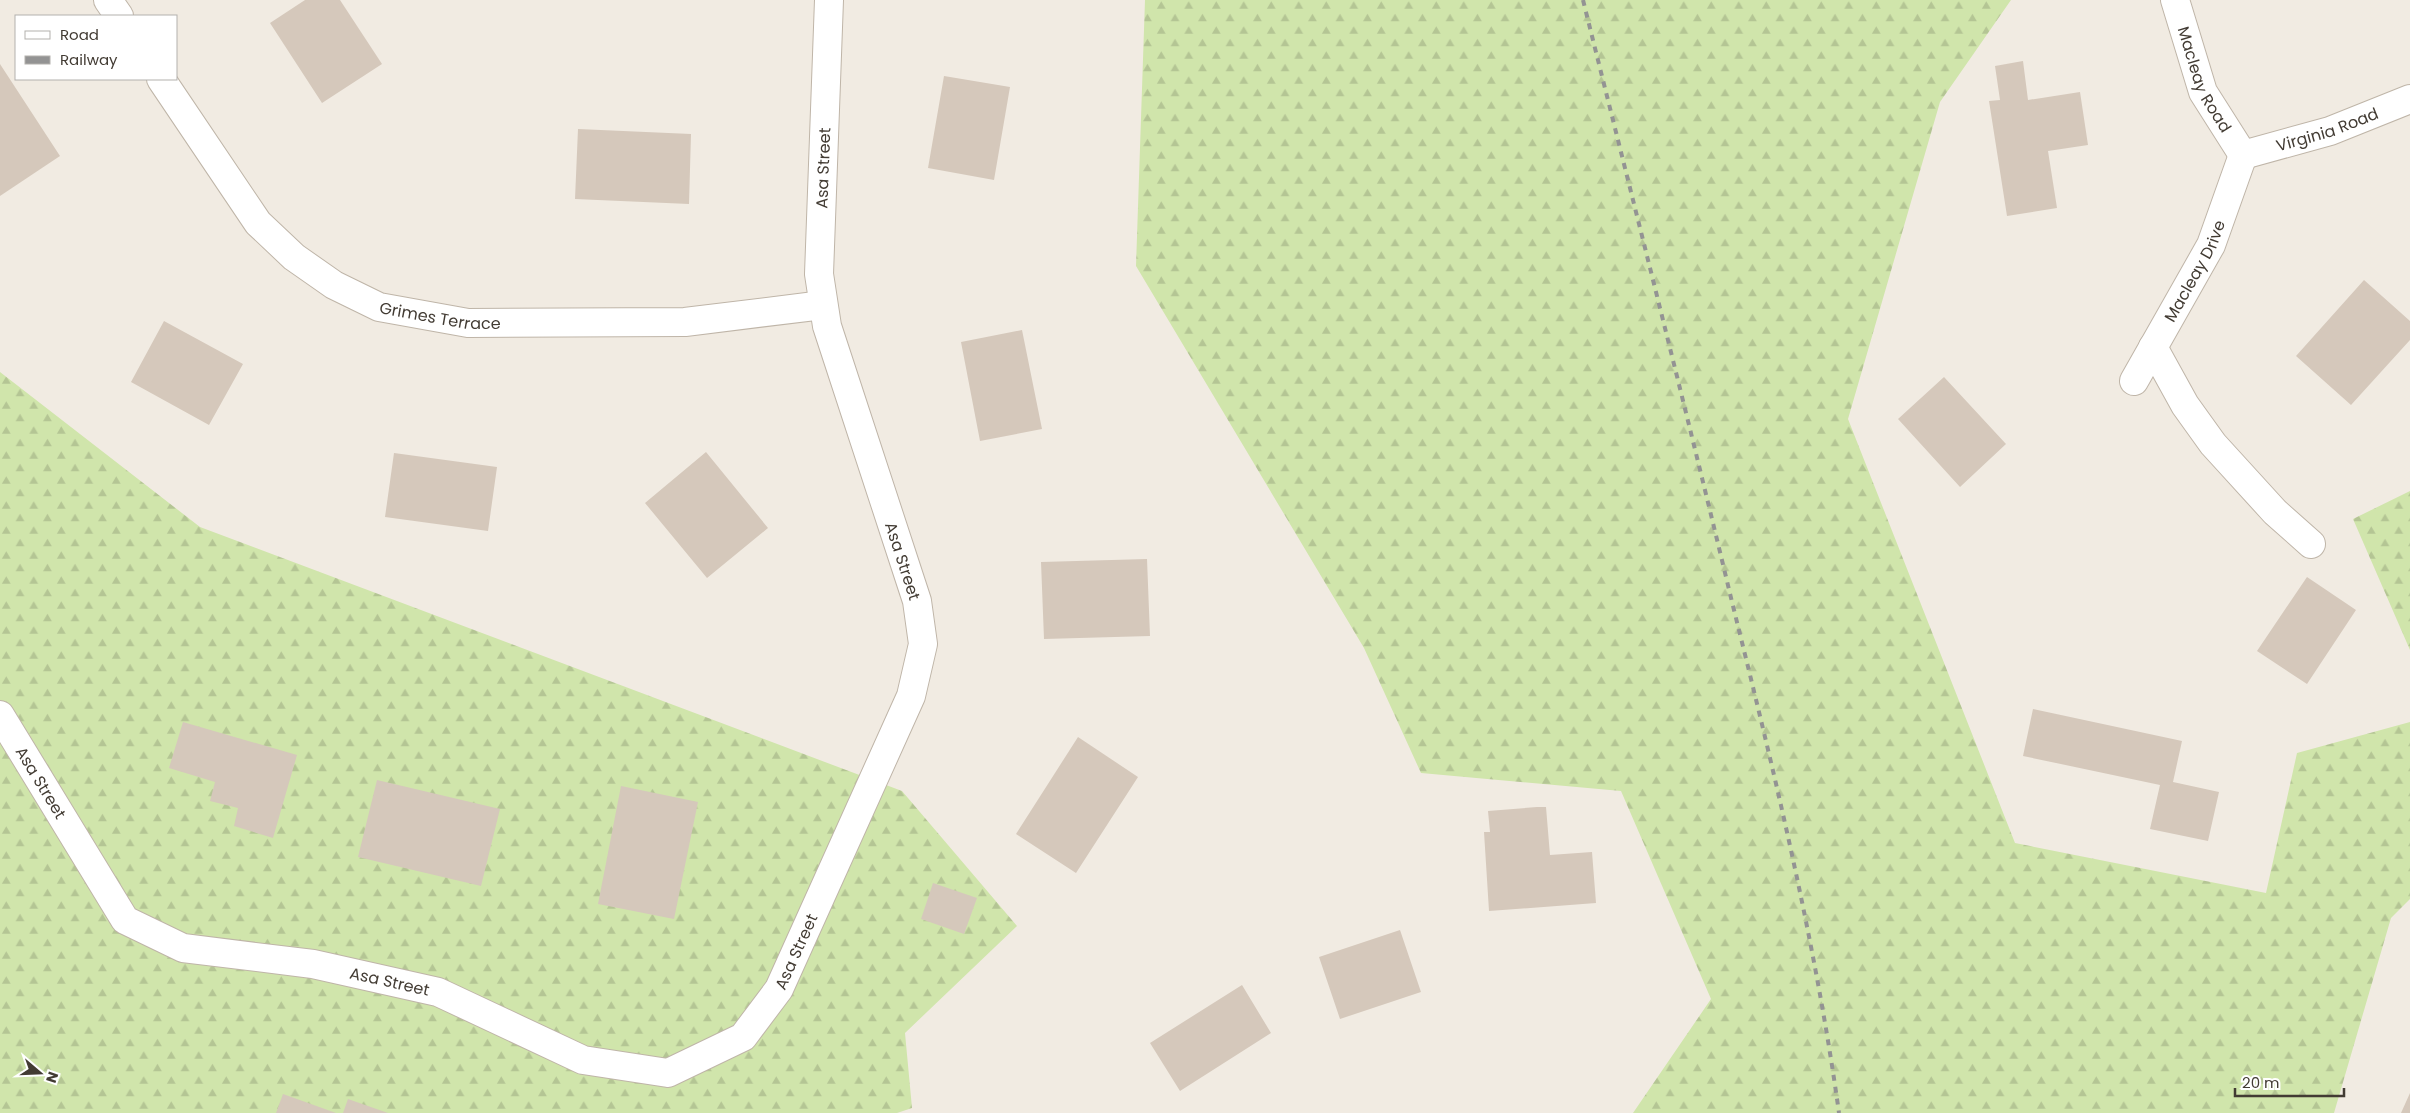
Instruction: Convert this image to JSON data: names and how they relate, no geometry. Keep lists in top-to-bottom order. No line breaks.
{"streets":{"street":["Macleay Road","Virginia Road","Asa Street","Macleay Drive","Grimes Terrace"]},"crossings":[["Macleay Road","Virginia Road"],["Macleay Road","Macleay Drive"],["Virginia Road","Macleay Drive"],["Asa Street","Grimes Terrace"]],"legend":["Road","Railway"],"scale_bar":"20 m","north":"right"}
